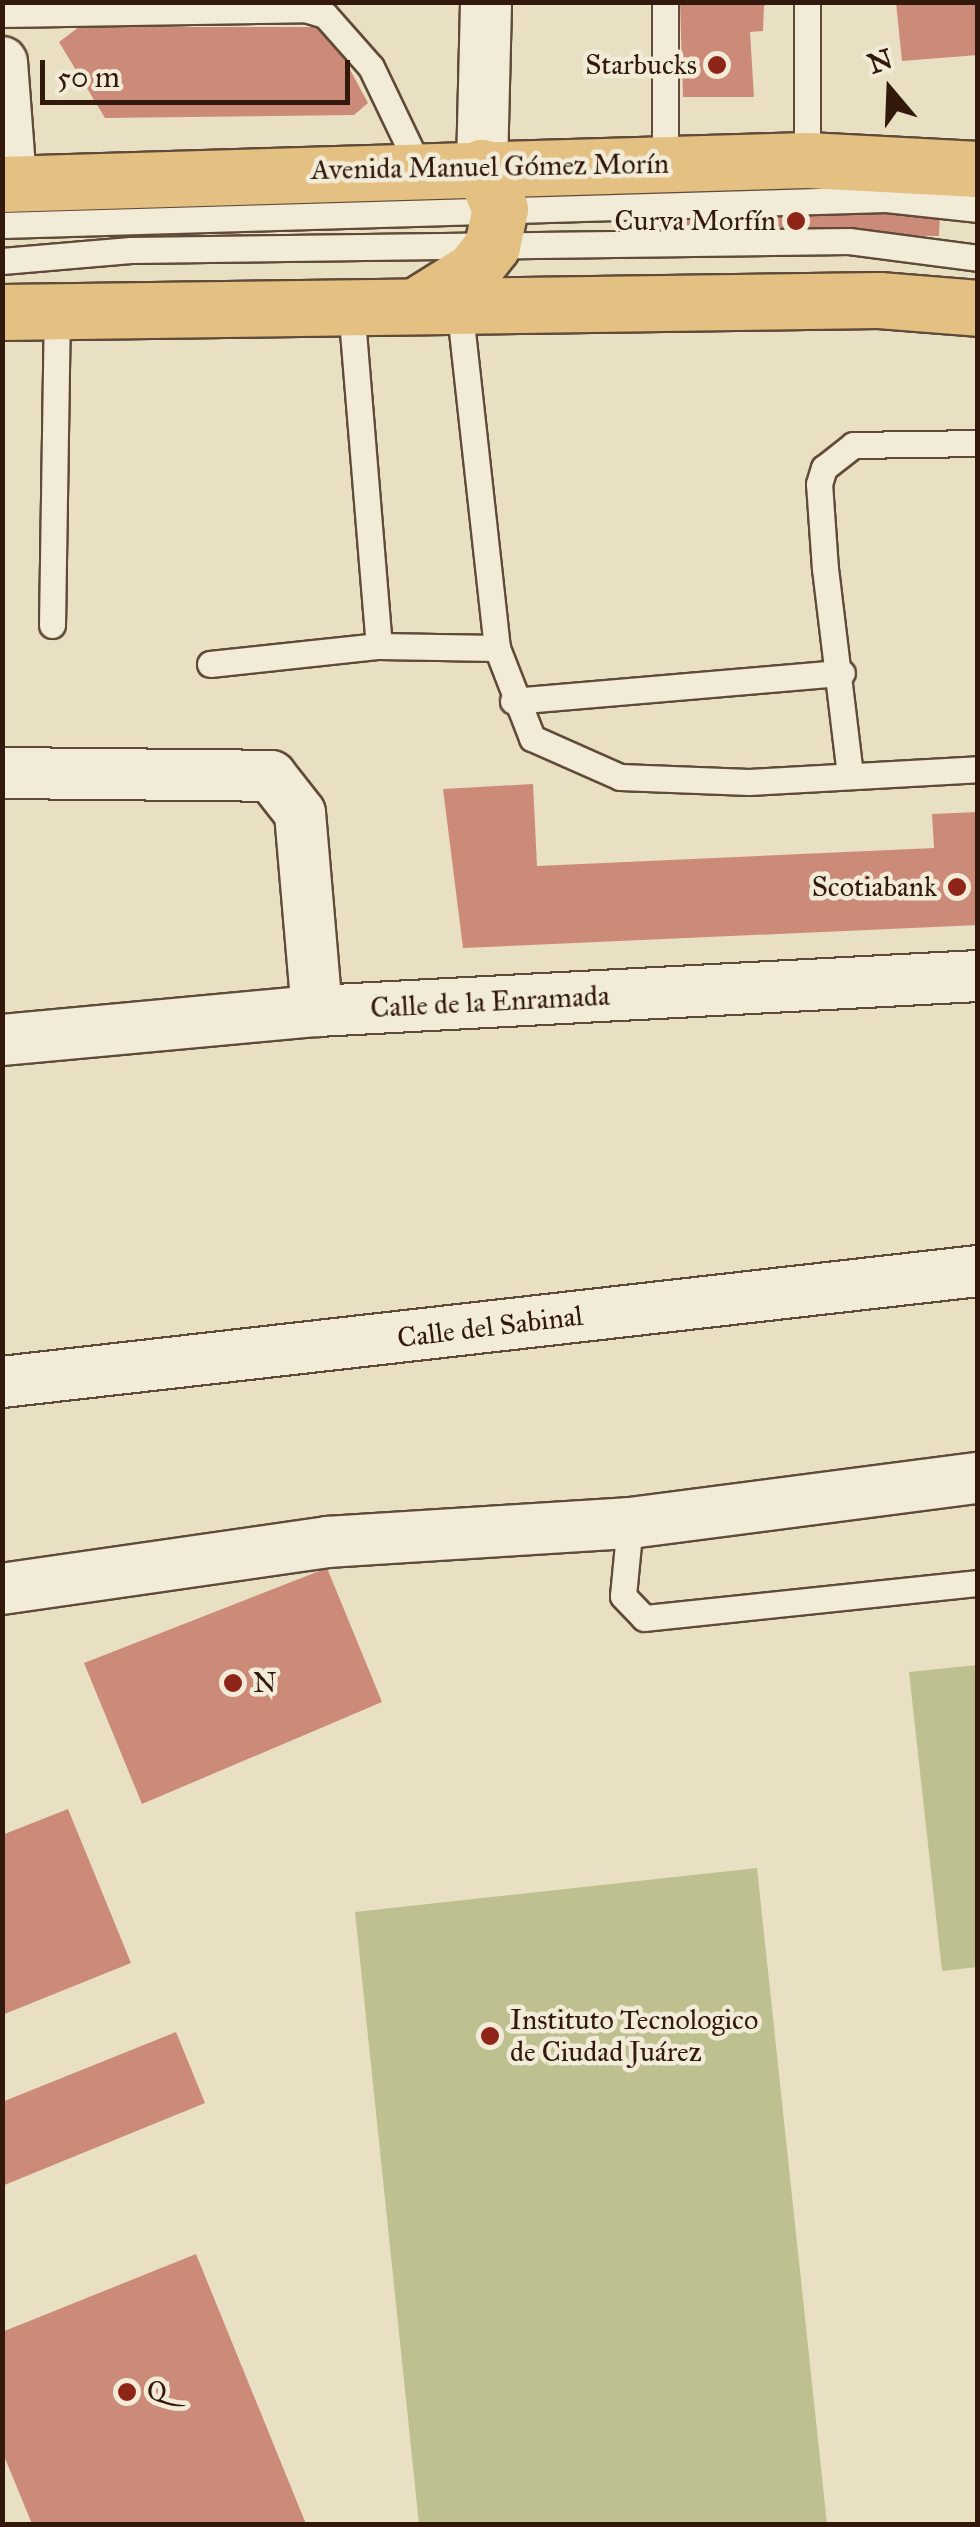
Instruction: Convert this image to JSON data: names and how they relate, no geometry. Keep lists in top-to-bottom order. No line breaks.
{"streets":{"main road":["Avenida Manuel Gómez Morín"],"street":["Calle de la Enramada","Calle del Sabinal"]},"places":["Starbucks","Curva Morfín","Scotiabank","N","Instituto Tecnologico de Ciudad Juárez","Q"],"scale_bar":"50 m","north":"top"}
